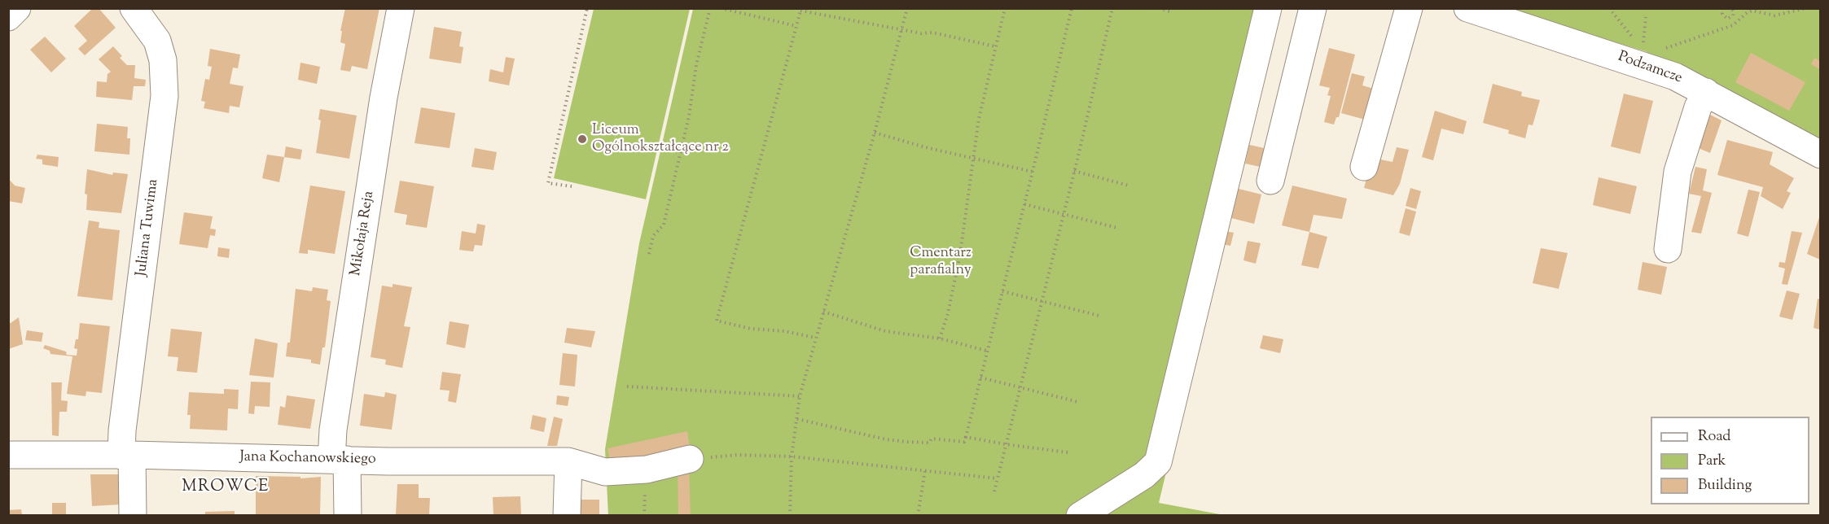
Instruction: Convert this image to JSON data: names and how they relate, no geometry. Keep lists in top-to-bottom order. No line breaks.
{"streets":{"street":["Podzamcze","Juliana Tuwima","Mikołaja Reja","Jana Kochanowskiego"]},"crossings":[["Juliana Tuwima","Jana Kochanowskiego"],["Mikołaja Reja","Jana Kochanowskiego"]],"districts":["MROWCE"],"parks":["Cmentarz parafialny"],"places":["Liceum Ogólnokształcące nr 2"],"legend":["Road","Park","Building"]}
